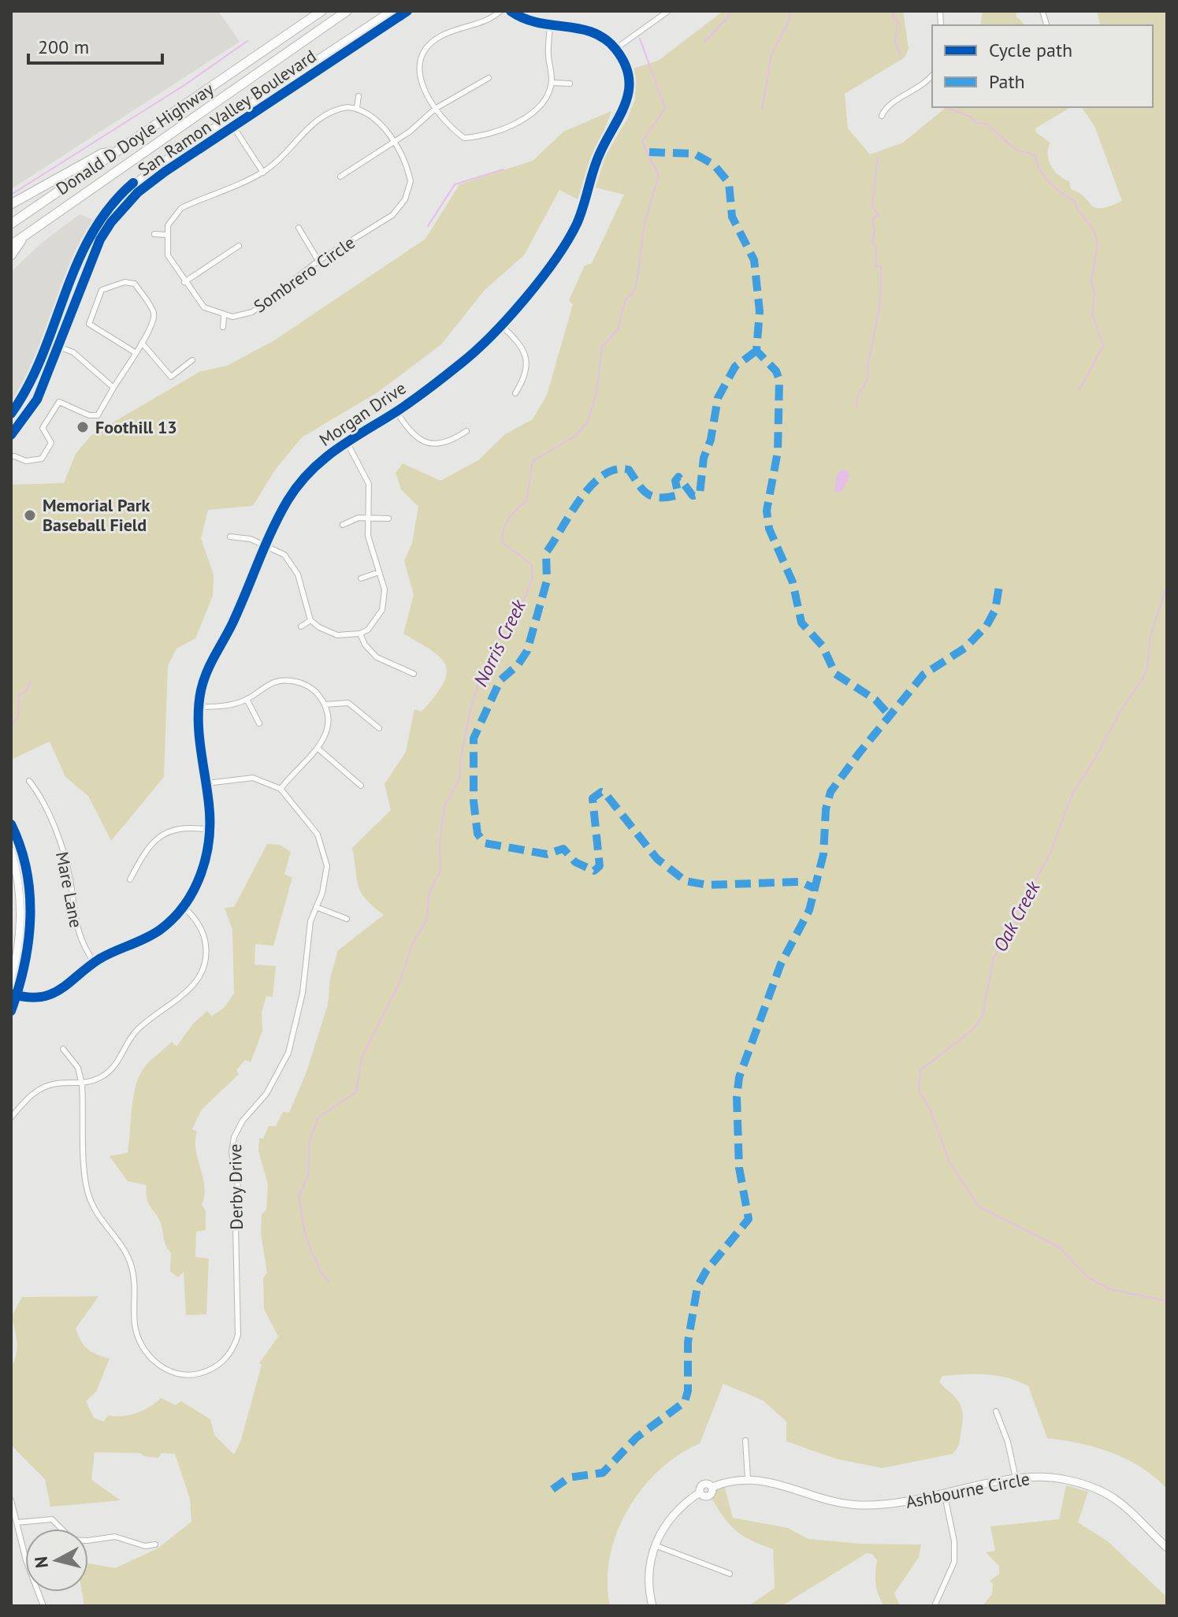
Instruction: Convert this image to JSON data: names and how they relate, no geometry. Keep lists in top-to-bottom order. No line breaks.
{"streets":{"highway":["Donald D Doyle Highway"],"street":["San Ramon Valley Boulevard","Sombrero Circle","Morgan Drive","Mare Lane","Derby Drive","Ashbourne Circle"]},"crossings":[["Morgan Drive","Mare Lane"]],"water":["Norris Creek","Oak Creek"],"places":["Foothill 13","Memorial Park Baseball Field"],"legend":["Cycle path","Path"],"scale_bar":"200 m","north":"left"}
